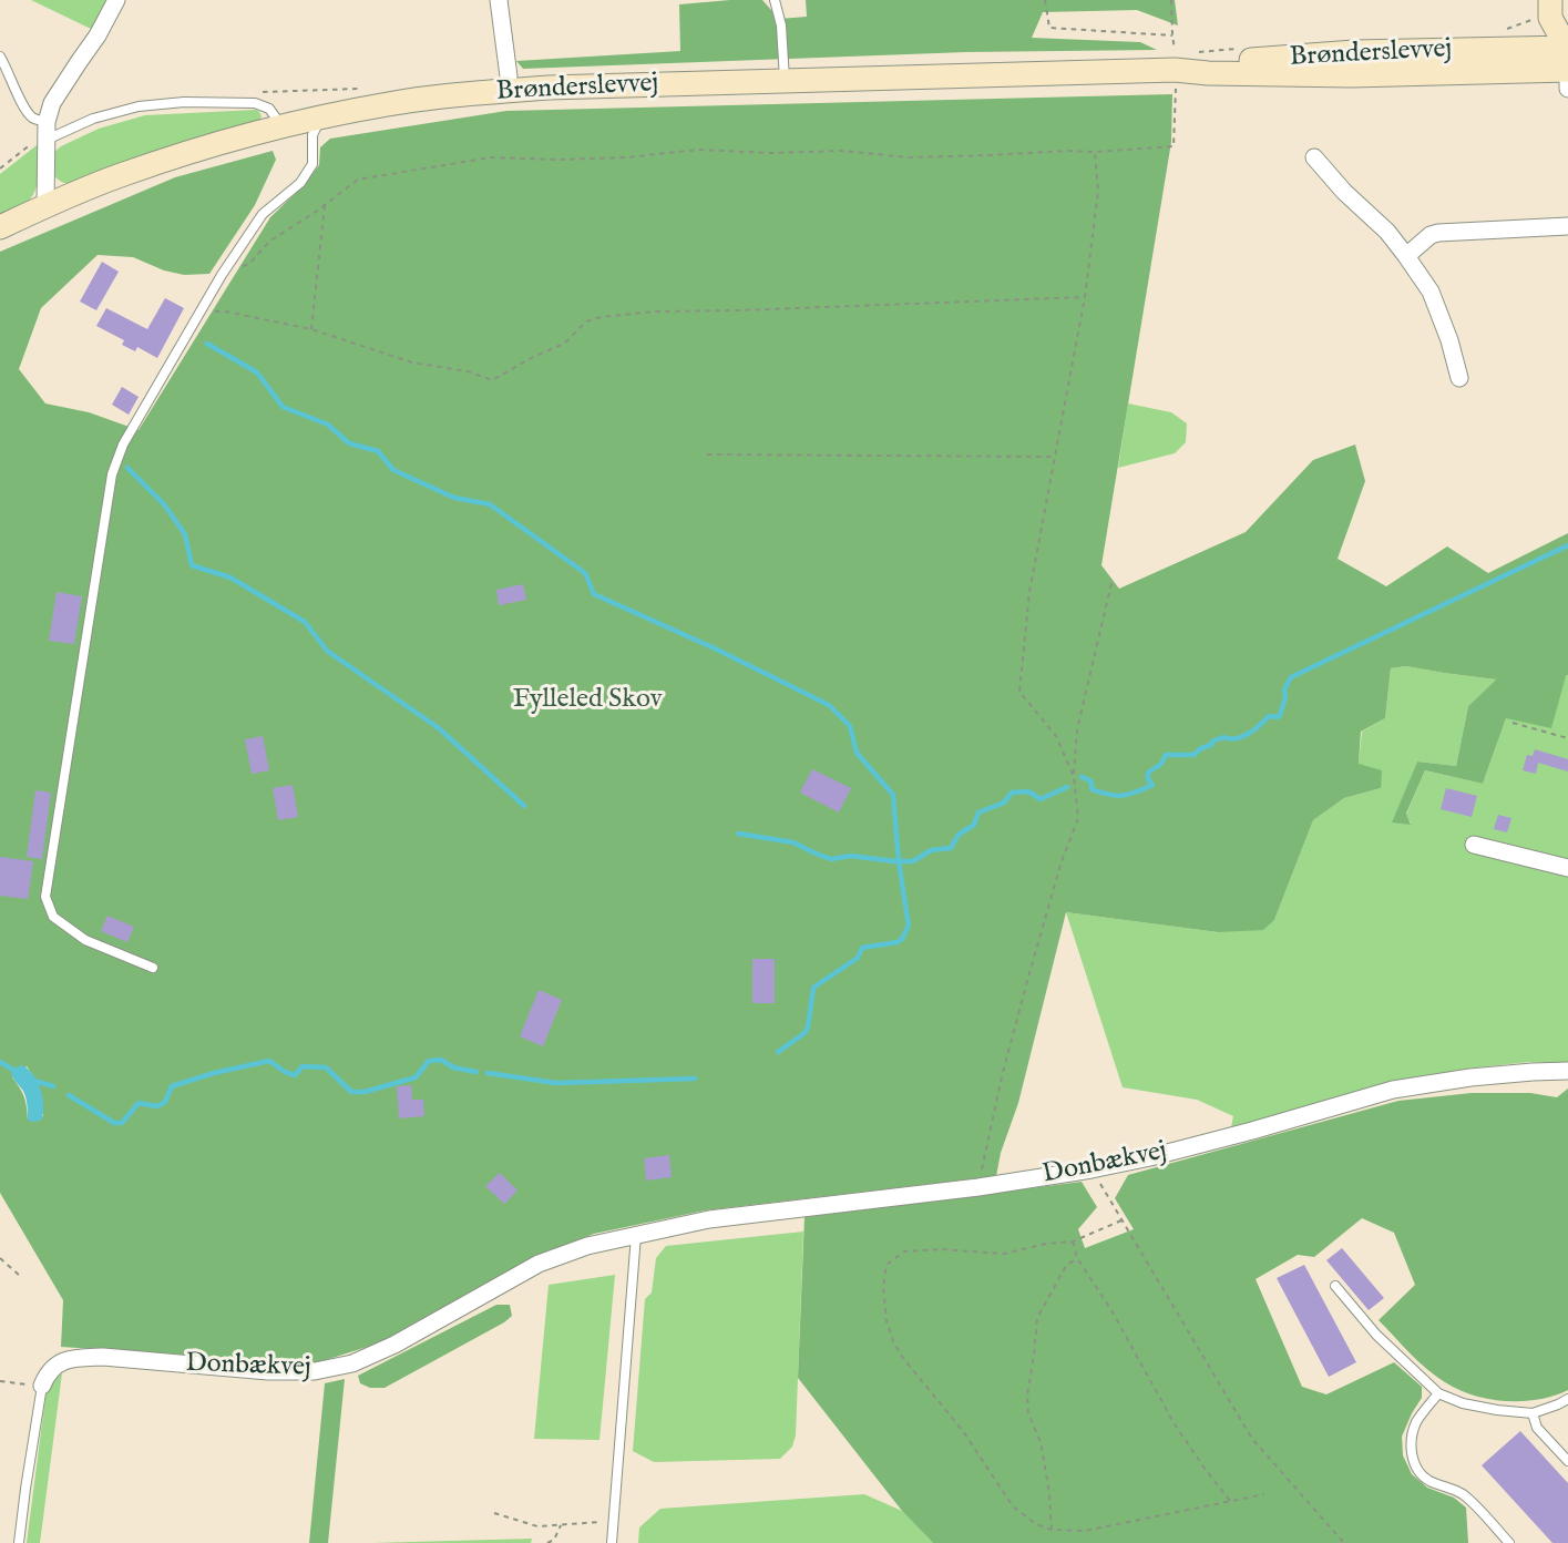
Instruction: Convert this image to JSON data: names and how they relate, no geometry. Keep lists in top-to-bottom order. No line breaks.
{"streets":{"main road":["Brønderslevvej"],"street":["Donbækvej"]},"parks":["Fylleled Skov"]}
